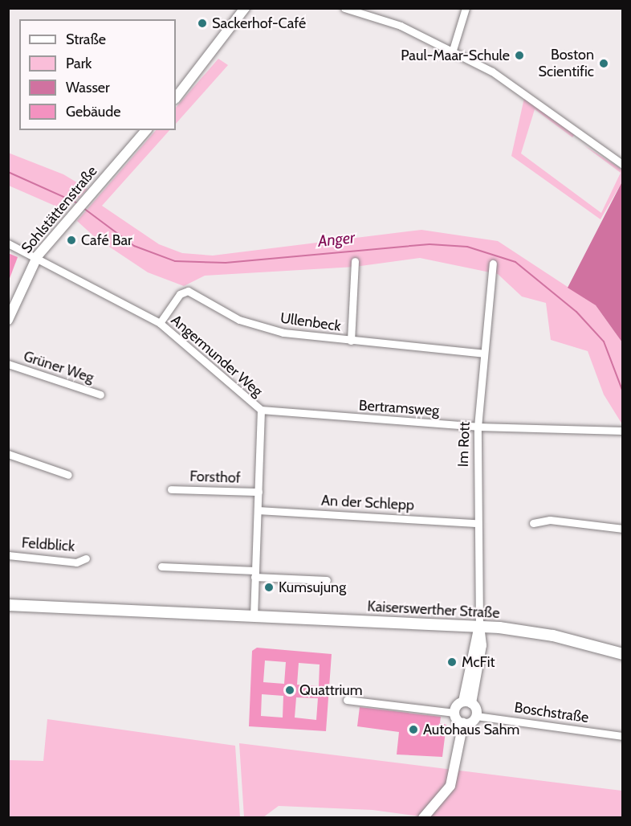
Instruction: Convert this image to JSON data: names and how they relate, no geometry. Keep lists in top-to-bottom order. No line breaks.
{"streets":{"main road":["Kaiserswerther Straße"],"street":["Sohlstättenstraße","Ullenbeck","Angermunder Weg","Grüner Weg","Bertramsweg","Im Rott","Forsthof","An der Schlepp","Feldblick","Boschstraße"]},"crossings":[["Sohlstättenstraße","Angermunder Weg"],["Ullenbeck","Angermunder Weg"],["Ullenbeck","Im Rott"],["Angermunder Weg","Bertramsweg"],["Angermunder Weg","Forsthof"],["Angermunder Weg","An der Schlepp"],["Angermunder Weg","Kaiserswerther Straße"],["Bertramsweg","Im Rott"],["Im Rott","An der Schlepp"],["Im Rott","Kaiserswerther Straße"]],"water":["Anger"],"places":["Sackerhof-Café","Paul-Maar-Schule","Boston Scientific","Café Bar","Kumsujung","McFit","Quattrium","Autohaus Sahm"],"legend":["Straße","Park","Wasser","Gebäude"]}
